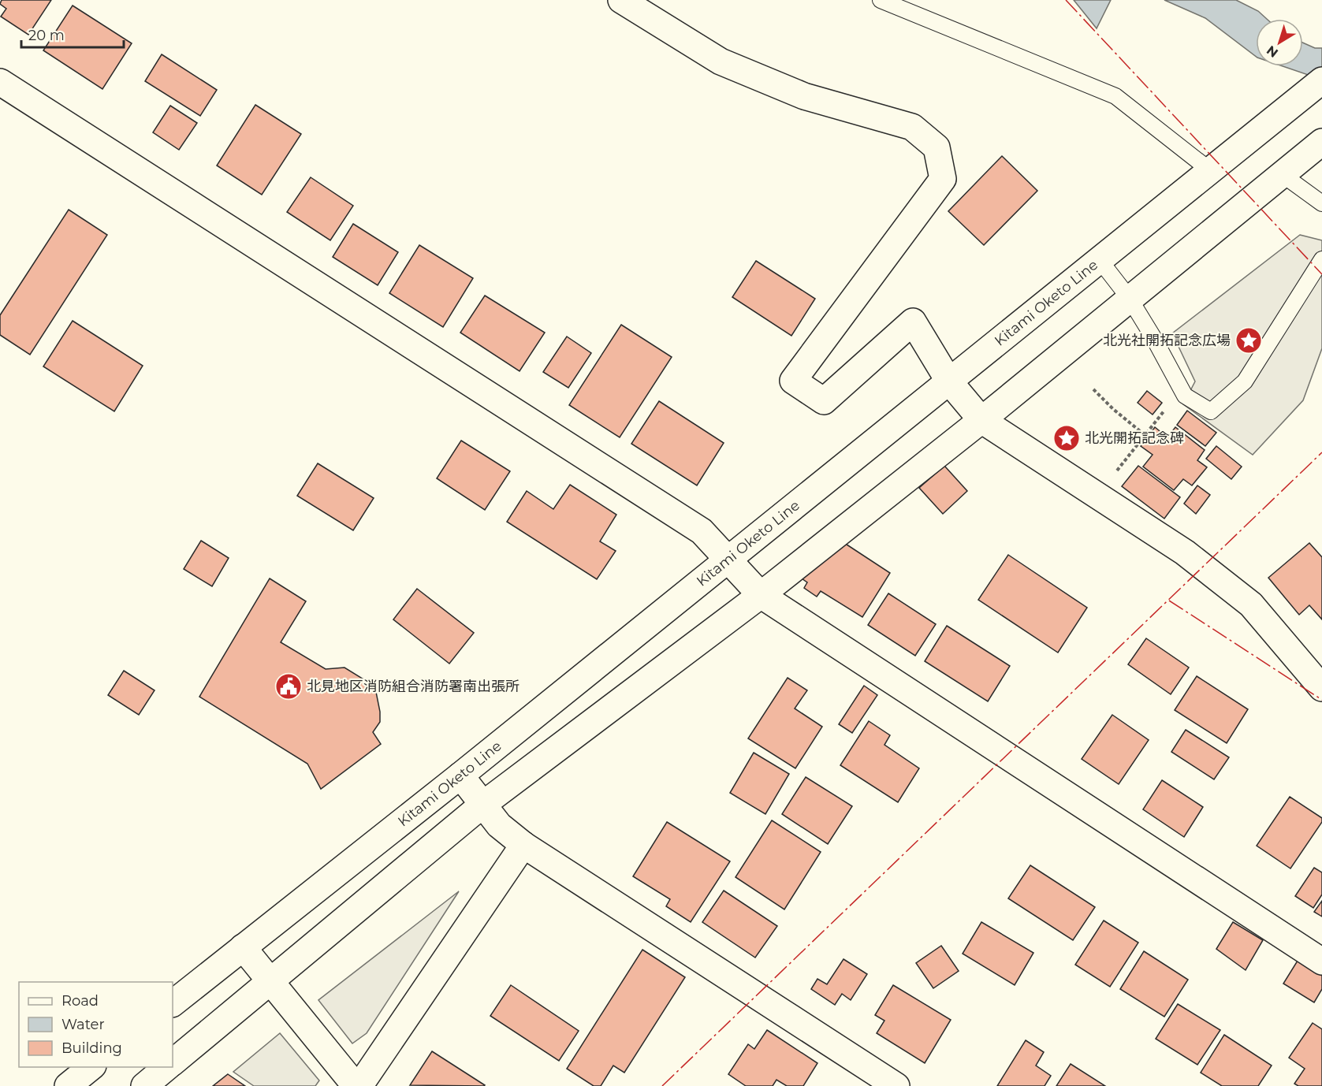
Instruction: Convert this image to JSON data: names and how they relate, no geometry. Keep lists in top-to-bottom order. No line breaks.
{"streets":{"street":["Kitami Oketo Line"]},"places":{"place":["北光社開拓記念広場","北光開拓記念碑"],"public building":["北見地区消防組合消防署南出張所"]},"legend":["Road","Water","Building"],"scale_bar":"20 m","north":"bottom left"}
